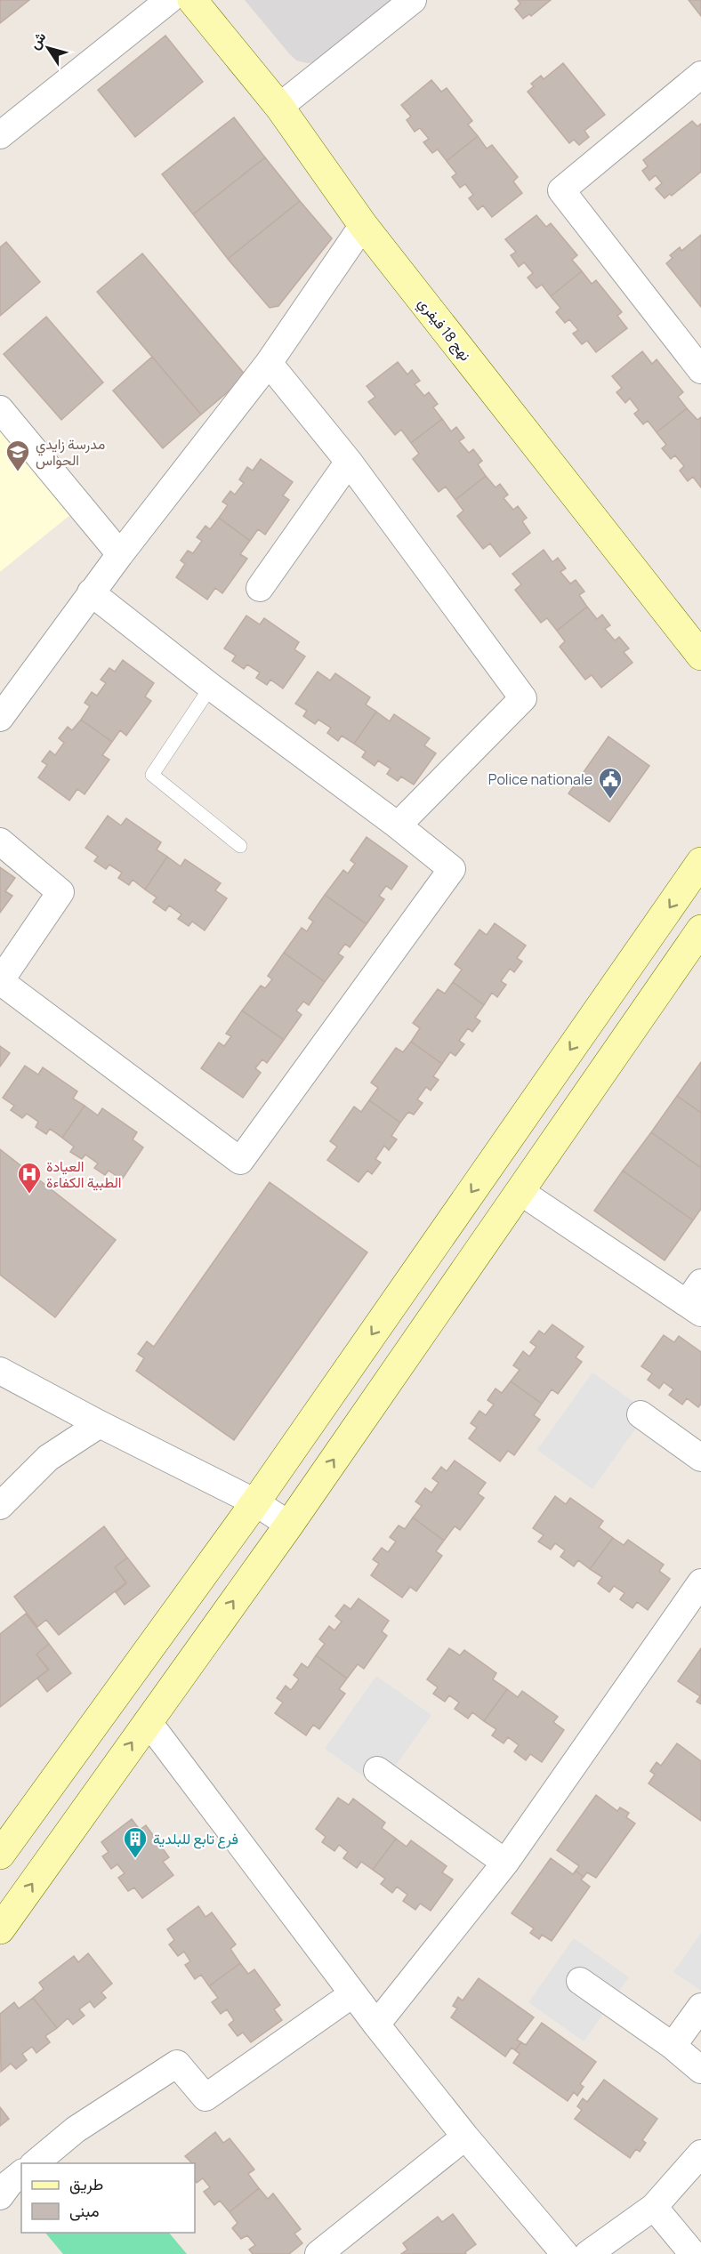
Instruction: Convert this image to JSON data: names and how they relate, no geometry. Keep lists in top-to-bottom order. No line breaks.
{"streets":{"main road":["نهج 18 فيفري"]},"places":{"school or university":["مدرسة زايدي الحواس"],"public building":["Police nationale"],"hospital":["العيادة الطبية الكفاءة"],"building":["فرع تابع للبلدية"]},"legend":["طريق","مبنى"],"north":"top left"}
